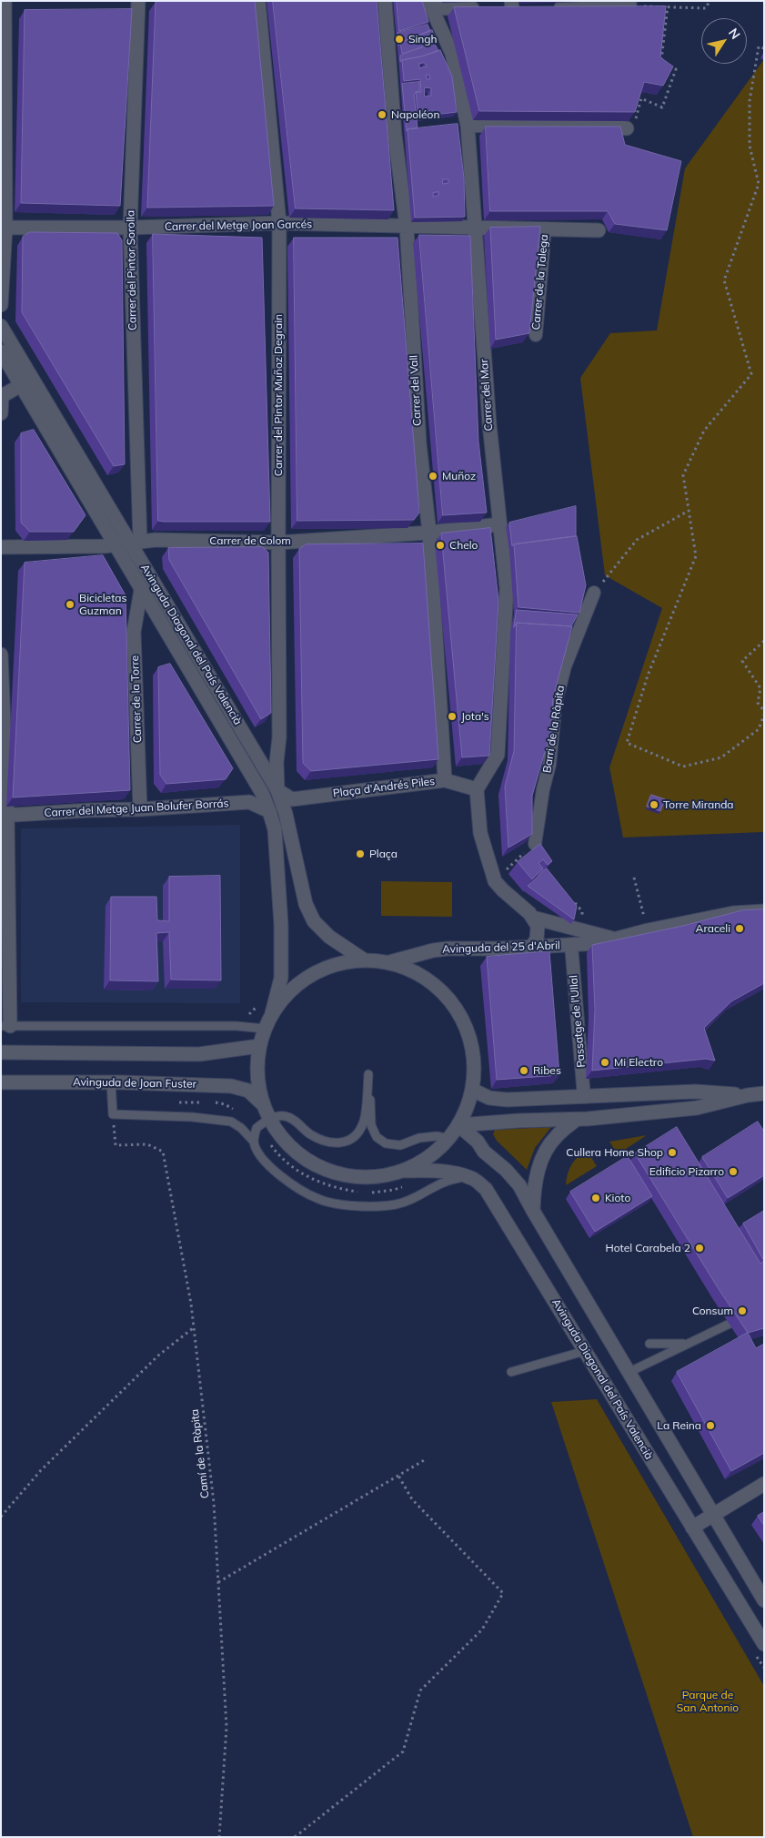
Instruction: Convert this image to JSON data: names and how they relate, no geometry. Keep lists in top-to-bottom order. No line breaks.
{"streets":{"street":["Carrer del Metge Joan Garcés","Carrer del Pintor Sorolla","Carrer de la Talega","Carrer del Vall","Carrer del Pintor Muñoz Degrain","Carrer del Mar","Carrer de Colom","Avinguda Diagonal del País Valencià","Carrer de la Torre","Barri de la Ràpita","Plaça d'Andrés Piles","Carrer del Metge Juan Bolufer Borrás","Avinguda del 25 d'Abril","Passatge de l'Ullal","Avinguda de Joan Fuster"],"path":["Camí de la Ràpita"]},"crossings":[["Carrer del Metge Joan Garcés","Carrer del Pintor Sorolla"],["Carrer del Metge Joan Garcés","Carrer de la Talega"],["Carrer del Metge Joan Garcés","Carrer del Vall"],["Carrer del Metge Joan Garcés","Carrer del Pintor Muñoz Degrain"],["Carrer del Metge Joan Garcés","Carrer del Mar"],["Carrer del Pintor Sorolla","Carrer de Colom"],["Carrer del Pintor Sorolla","Avinguda Diagonal del País Valencià"],["Carrer del Vall","Carrer de Colom"],["Carrer del Vall","Plaça d'Andrés Piles"],["Carrer del Pintor Muñoz Degrain","Carrer de Colom"],["Carrer del Pintor Muñoz Degrain","Avinguda Diagonal del País Valencià"],["Carrer del Pintor Muñoz Degrain","Plaça d'Andrés Piles"],["Carrer del Mar","Carrer de Colom"],["Carrer del Mar","Plaça d'Andrés Piles"],["Carrer de Colom","Avinguda Diagonal del País Valencià"],["Avinguda Diagonal del País Valencià","Carrer de la Torre"],["Avinguda Diagonal del País Valencià","Plaça d'Andrés Piles"],["Avinguda Diagonal del País Valencià","Carrer del Metge Juan Bolufer Borrás"],["Carrer de la Torre","Carrer del Metge Juan Bolufer Borrás"],["Avinguda del 25 d'Abril","Passatge de l'Ullal"]],"parks":["Parque de San Antonio"],"places":["Singh","Napoléon","Muñoz","Chelo","Bicicletas Guzman","Jota's","Torre Miranda","Plaça","Araceli","Mi Electro","Ribes","Cullera Home Shop","Edificio Pizarro","Kioto","Hotel Carabela 2","Consum","La Reina"],"north":"top right"}
